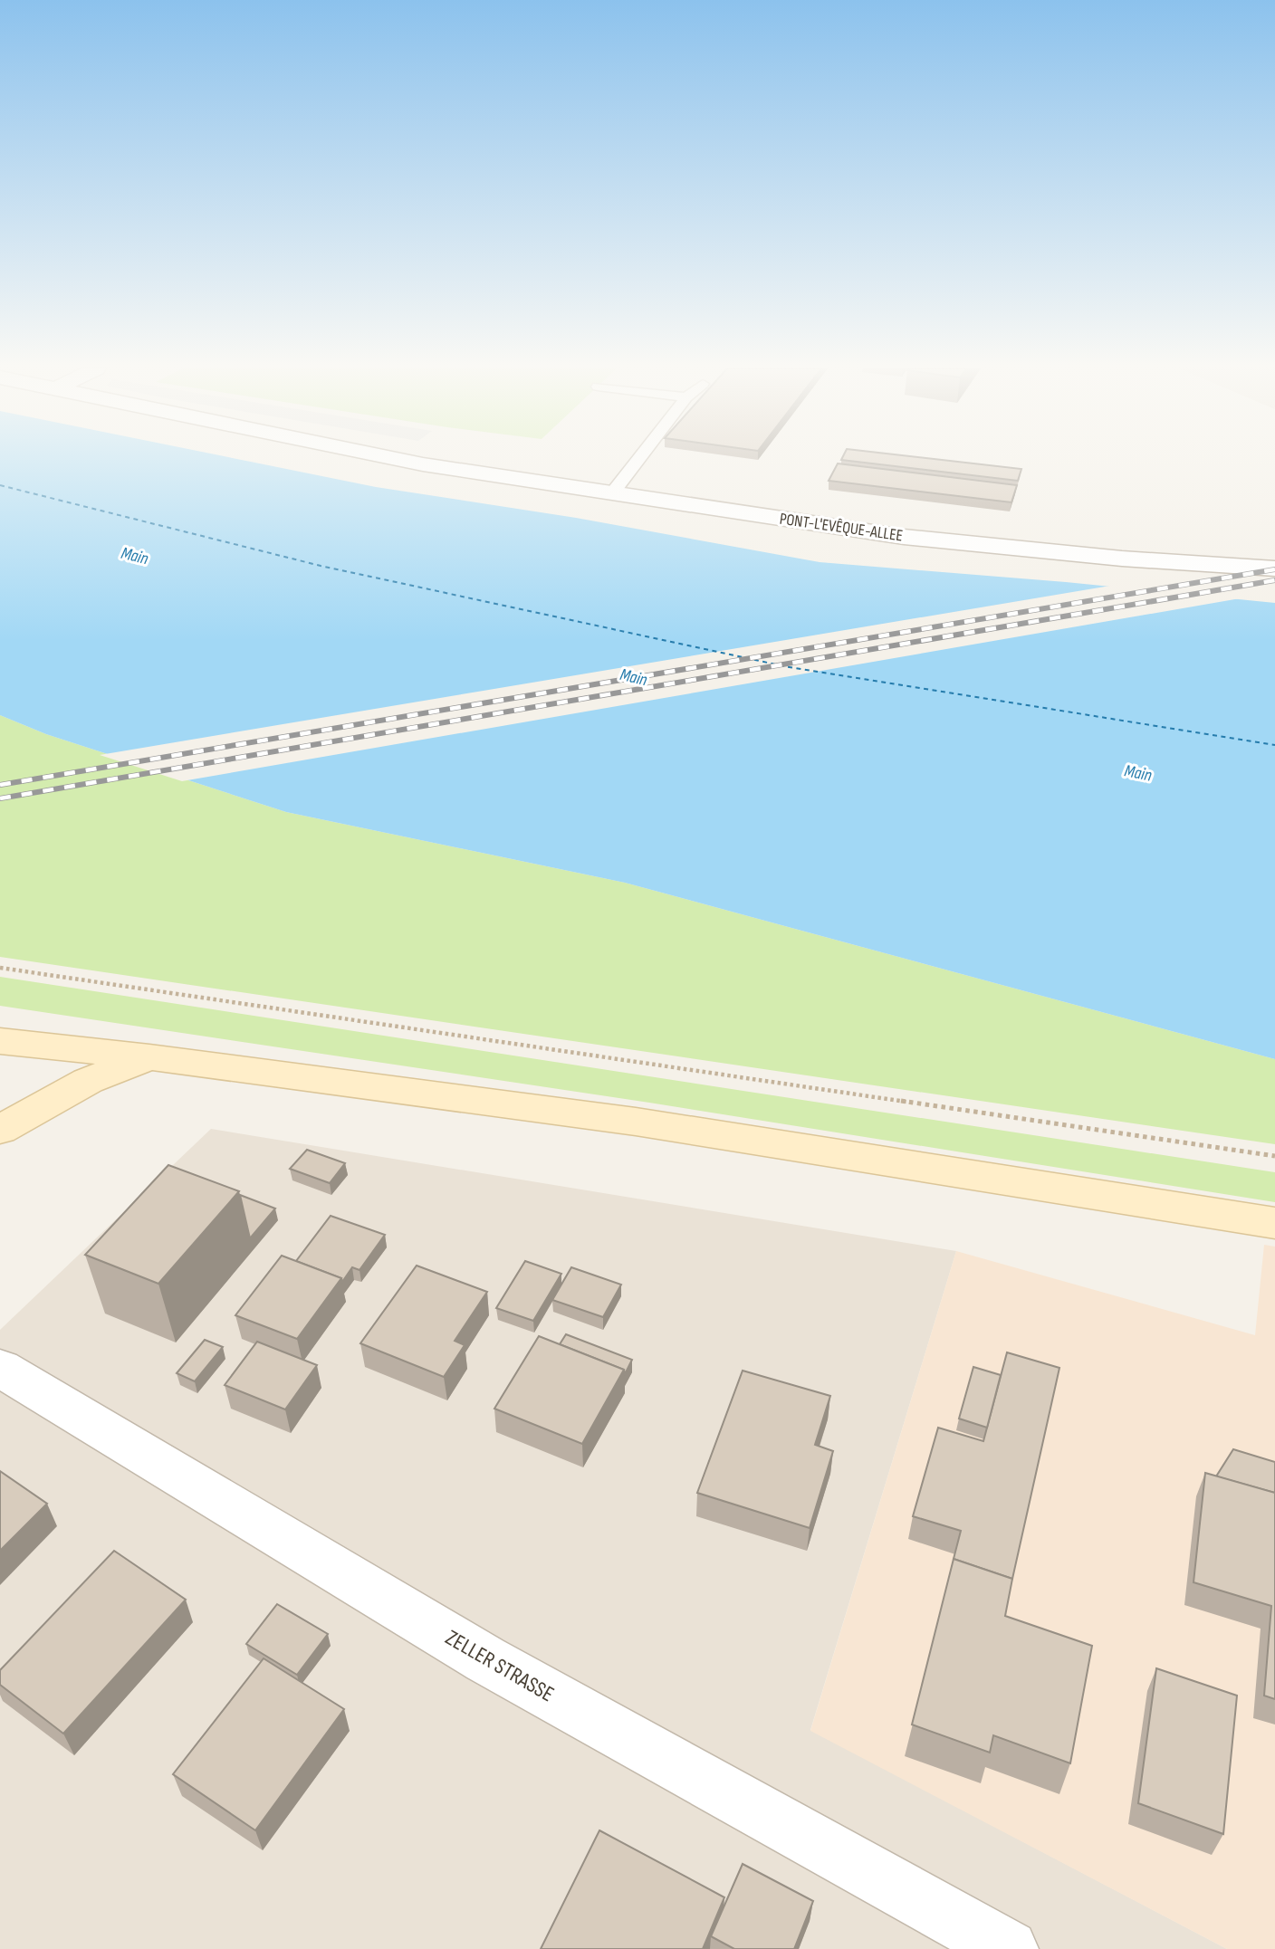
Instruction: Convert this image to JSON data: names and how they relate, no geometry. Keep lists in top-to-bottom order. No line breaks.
{"streets":{"street":["PONT-L'EVÊQUE-ALLEE","ZELLER STRASSE"]},"water":["Main"]}
